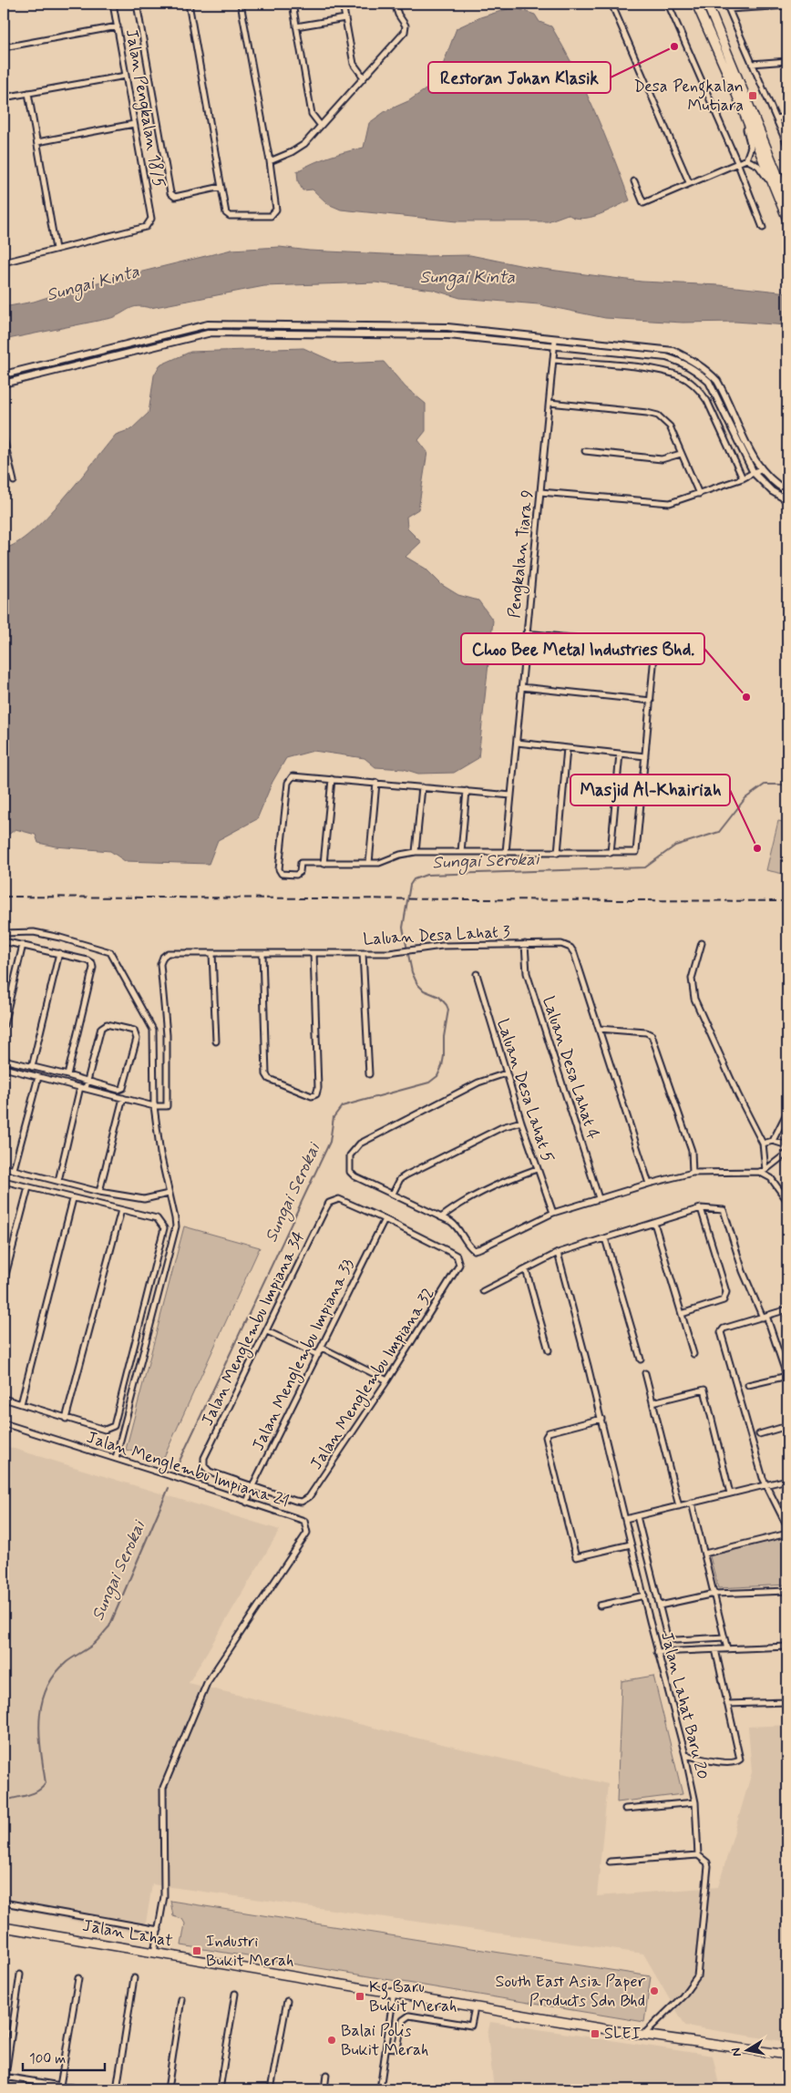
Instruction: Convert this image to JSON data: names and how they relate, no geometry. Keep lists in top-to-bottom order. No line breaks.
{"streets":{"main road":["Jalan Lahat"],"street":["Jalan Pengkalan 18/5","Pengkalan Tiara 9","Laluan Desa Lahat 3","Laluan Desa Lahat 4","Laluan Desa Lahat 5","Jalan Menglembu Impiana 34","Jalan Menglembu Impiana 33","Jalan Menglembu Impiana 32","Jalan Menglembu Impiana 21","Jalan Lahat Baru 20"]},"crossings":[["Laluan Desa Lahat 3","Laluan Desa Lahat 4"],["Jalan Menglembu Impiana 34","Jalan Menglembu Impiana 33"],["Jalan Menglembu Impiana 34","Jalan Menglembu Impiana 32"],["Jalan Menglembu Impiana 33","Jalan Menglembu Impiana 32"],["Jalan Menglembu Impiana 33","Jalan Menglembu Impiana 21"],["Jalan Menglembu Impiana 21","Jalan Lahat"],["Jalan Lahat Baru 20","Jalan Lahat"]],"water":["Sungai Kinta","Sungai Serokai"],"places":{"other":["Restoran Johan Klasik","Choo Bee Metal Industries Bhd.","Masjid Al-Khairiah","South East Asia Paper Products Sdn Bhd","Balai Polis Bukit Merah"],"transit":["Desa Pengkalan Mutiara","Industri Bukit Merah","Kg Baru Bukit Merah","SLEI"]},"scale_bar":"100 m","north":"left"}
